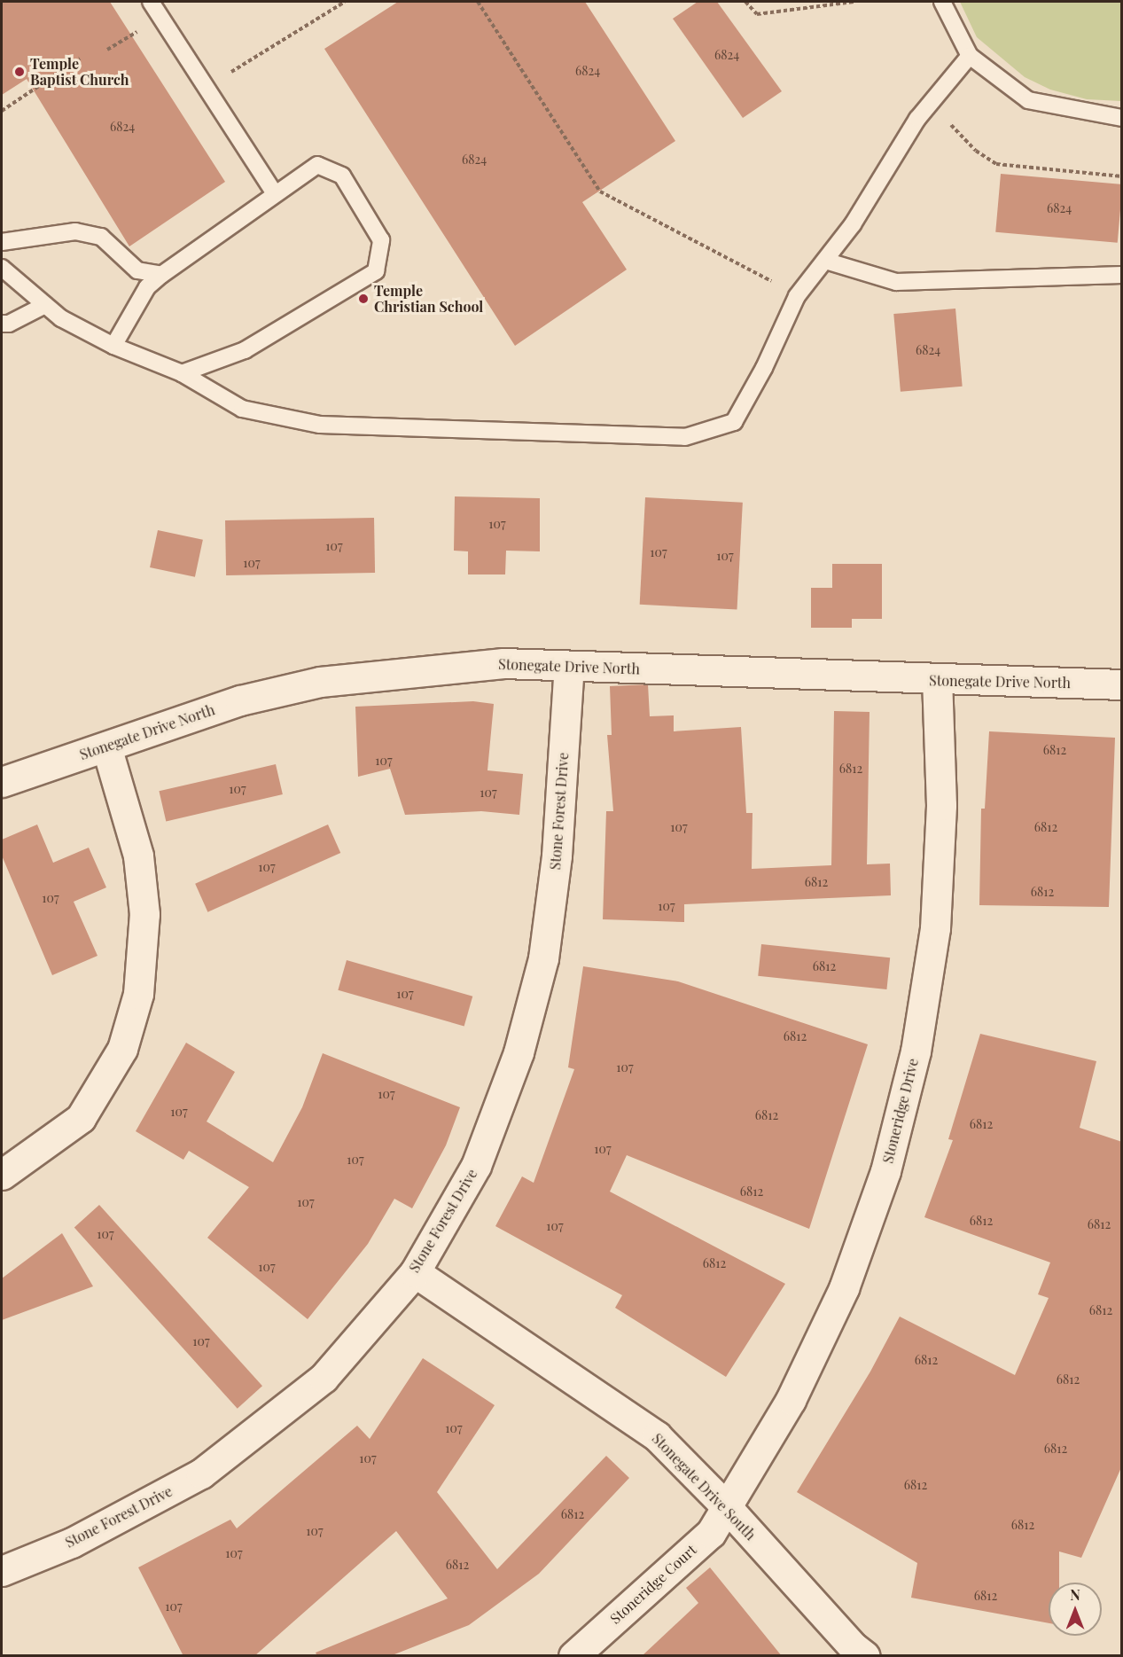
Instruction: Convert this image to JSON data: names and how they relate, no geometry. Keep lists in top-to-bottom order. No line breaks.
{"streets":{"street":["Stonegate Drive North","Stone Forest Drive","Stoneridge Drive","Stonegate Drive South","Stoneridge Court"]},"crossings":[["Stonegate Drive North","Stone Forest Drive"],["Stonegate Drive North","Stoneridge Drive"],["Stone Forest Drive","Stonegate Drive South"],["Stoneridge Drive","Stonegate Drive South"],["Stoneridge Drive","Stoneridge Court"],["Stonegate Drive South","Stoneridge Court"]],"places":["Temple Baptist Church","Temple Christian School"],"house_numbers":["6824","6824","6824","6824","6824","6824","107","107","107","107","107","6812","107","6812","107","107","107","6812","107","6812","6812","107","107","6812","107","6812","107","107","107","6812","6812","107","107","6812","107","6812","6812","107","107","6812","107","6812","107","6812","6812","107","6812","107","6812","6812","6812","107","107","6812","6812","107"],"north":"top"}
